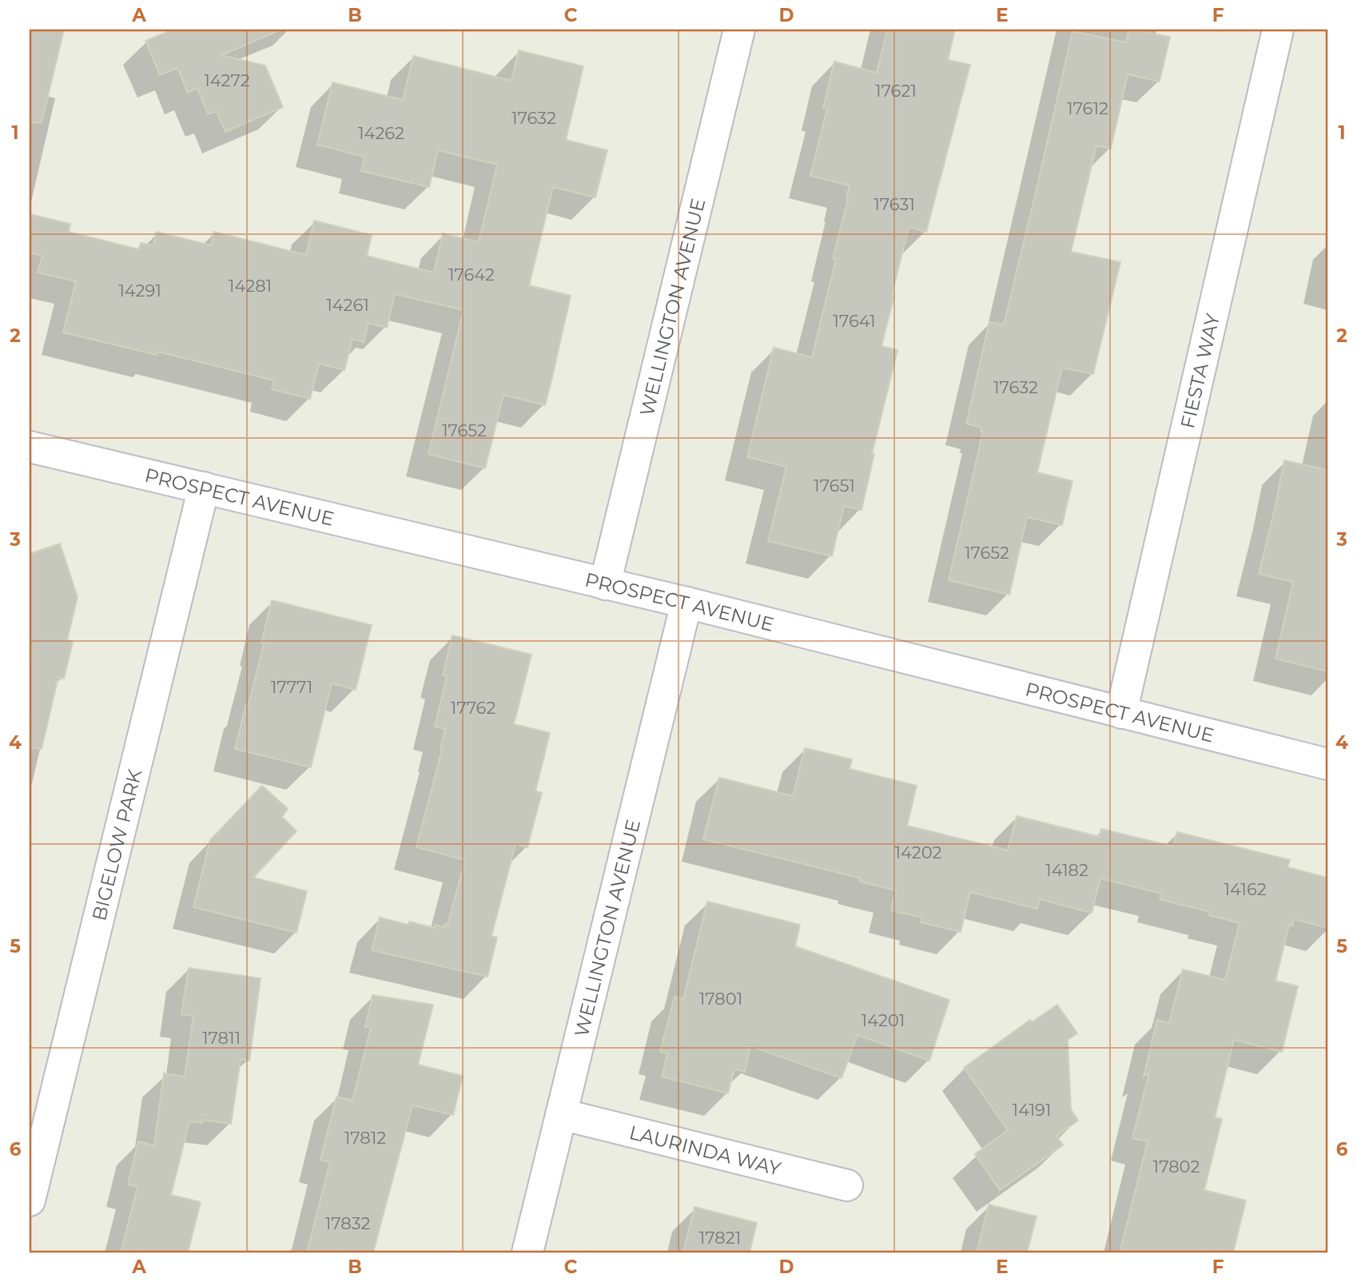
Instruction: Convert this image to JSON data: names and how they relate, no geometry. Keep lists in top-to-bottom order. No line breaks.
{"streets":{"street":["WELLINGTON AVENUE","FIESTA WAY","PROSPECT AVENUE","BIGELOW PARK","LAURINDA WAY"]},"crossings":[["WELLINGTON AVENUE","PROSPECT AVENUE"],["WELLINGTON AVENUE","LAURINDA WAY"],["FIESTA WAY","PROSPECT AVENUE"],["PROSPECT AVENUE","BIGELOW PARK"]],"house_numbers":["14272","17621","17612","17632","14262","17631","17642","14281","14291","14261","17641","17632","17652","17651","17652","17771","17762","14202","14182","14162","17801","14201","17811","14191","17812","17802","17832","17821"],"grid":{"columns":["A","B","C","D","E","F"],"rows":["1","2","3","4","5","6"]}}
